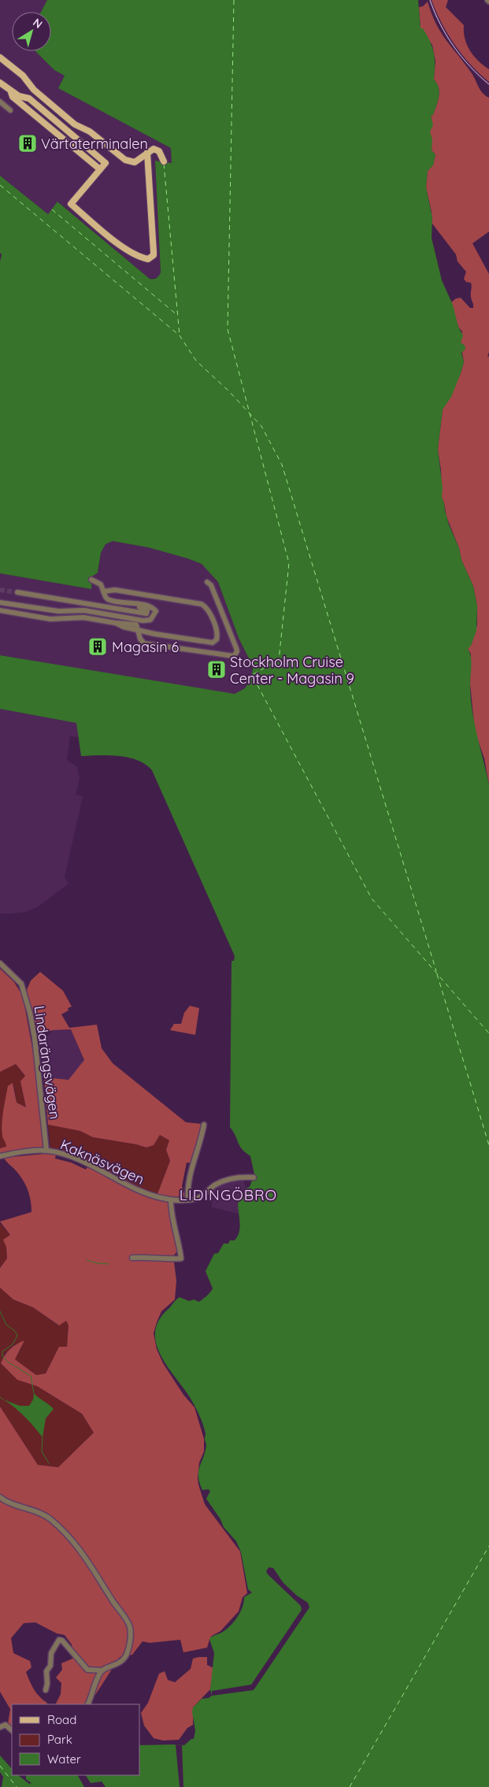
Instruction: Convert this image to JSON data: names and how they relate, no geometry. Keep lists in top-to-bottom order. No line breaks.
{"streets":{"street":["Lindarängsvägen","Kaknäsvägen"]},"crossings":[["Lindarängsvägen","Kaknäsvägen"]],"districts":["LIDINGÖBRO"],"places":{"building":["Värtaterminalen","Magasin 6","Stockholm Cruise Center - Magasin 9"]},"legend":["Road","Park","Water"],"north":"top right"}
